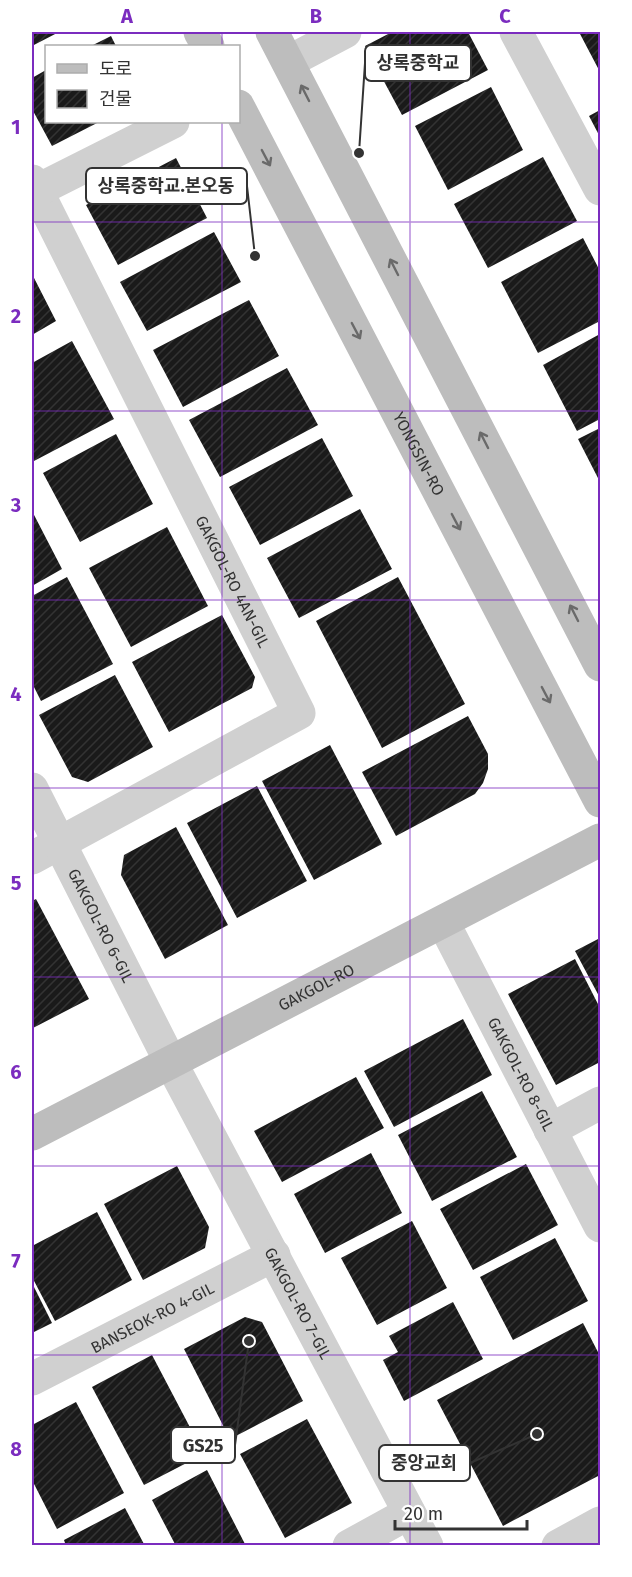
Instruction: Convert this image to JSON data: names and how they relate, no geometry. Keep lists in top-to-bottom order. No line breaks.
{"streets":{"main road":["YONGSIN-RO","GAKGOL-RO"],"street":["GAKGOL-RO 4AN-GIL","GAKGOL-RO 6-GIL","GAKGOL-RO 8-GIL","GAKGOL-RO 7-GIL","BANSEOK-RO 4-GIL"]},"crossings":[["GAKGOL-RO 4AN-GIL","GAKGOL-RO 6-GIL"],["GAKGOL-RO 6-GIL","GAKGOL-RO"],["GAKGOL-RO 6-GIL","GAKGOL-RO 7-GIL"],["GAKGOL-RO","GAKGOL-RO 8-GIL"],["GAKGOL-RO","GAKGOL-RO 7-GIL"],["GAKGOL-RO 7-GIL","BANSEOK-RO 4-GIL"]],"places":["상록중학교","상록중학교.본오동","GS25","중앙교회"],"legend":["도로","건물"],"scale_bar":"20 m","grid":{"columns":["A","B","C"],"rows":["1","2","3","4","5","6","7","8"]}}
